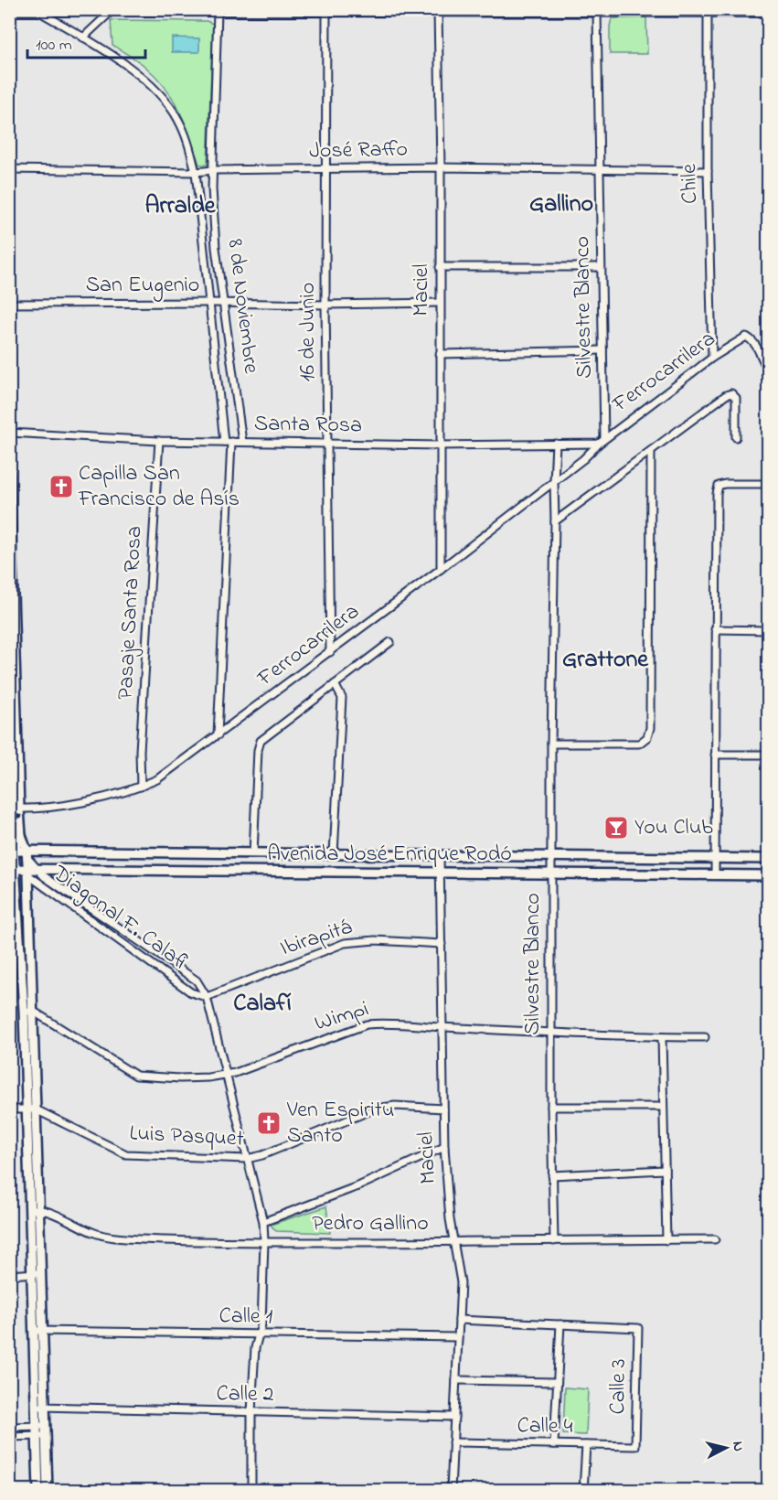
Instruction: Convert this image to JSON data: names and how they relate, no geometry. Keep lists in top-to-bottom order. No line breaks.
{"streets":{"street":["José Raffo","Chile","San Eugenio","Maciel","8 de Noviembre","Silvestre Blanco","16 de Junio","Ferrocarrilera","Santa Rosa","Pasaje Santa Rosa","Avenida José Enrique Rodó","Diagonal F. Calafi","Ibirapitá","Wimpi","Luis Pasquet","Pedro Gallino","Calle 1","Calle 3","Calle 2","Calle 4"]},"crossings":[["José Raffo","Chile"],["José Raffo","Maciel"],["José Raffo","8 de Noviembre"],["José Raffo","Silvestre Blanco"],["José Raffo","16 de Junio"],["Chile","Ferrocarrilera"],["San Eugenio","Maciel"],["San Eugenio","8 de Noviembre"],["San Eugenio","16 de Junio"],["Maciel","Ferrocarrilera"],["Maciel","Santa Rosa"],["Maciel","Avenida José Enrique Rodó"],["Maciel","Ibirapitá"],["Maciel","Wimpi"],["Maciel","Luis Pasquet"],["Maciel","Pedro Gallino"],["Maciel","Calle 1"],["Maciel","Calle 2"],["Maciel","Calle 4"],["8 de Noviembre","Ferrocarrilera"],["8 de Noviembre","Santa Rosa"],["Silvestre Blanco","Ferrocarrilera"],["Silvestre Blanco","Santa Rosa"],["Silvestre Blanco","Avenida José Enrique Rodó"],["Silvestre Blanco","Wimpi"],["Silvestre Blanco","Pedro Gallino"],["16 de Junio","Ferrocarrilera"],["16 de Junio","Santa Rosa"],["Ferrocarrilera","Santa Rosa"],["Ferrocarrilera","Pasaje Santa Rosa"],["Santa Rosa","Pasaje Santa Rosa"],["Avenida José Enrique Rodó","Diagonal F. Calafi"],["Diagonal F. Calafi","Ibirapitá"],["Diagonal F. Calafi","Wimpi"],["Diagonal F. Calafi","Luis Pasquet"],["Diagonal F. Calafi","Pedro Gallino"],["Diagonal F. Calafi","Calle 1"],["Diagonal F. Calafi","Calle 2"],["Calle 3","Calle 4"]],"districts":["Gallino","Arralde","Grattone","Calafí"],"places":{"church":["Capilla San Francisco de Asís","Ven Espiritu Santo"],"bar":["You Club"]},"scale_bar":"100 m","north":"right"}
